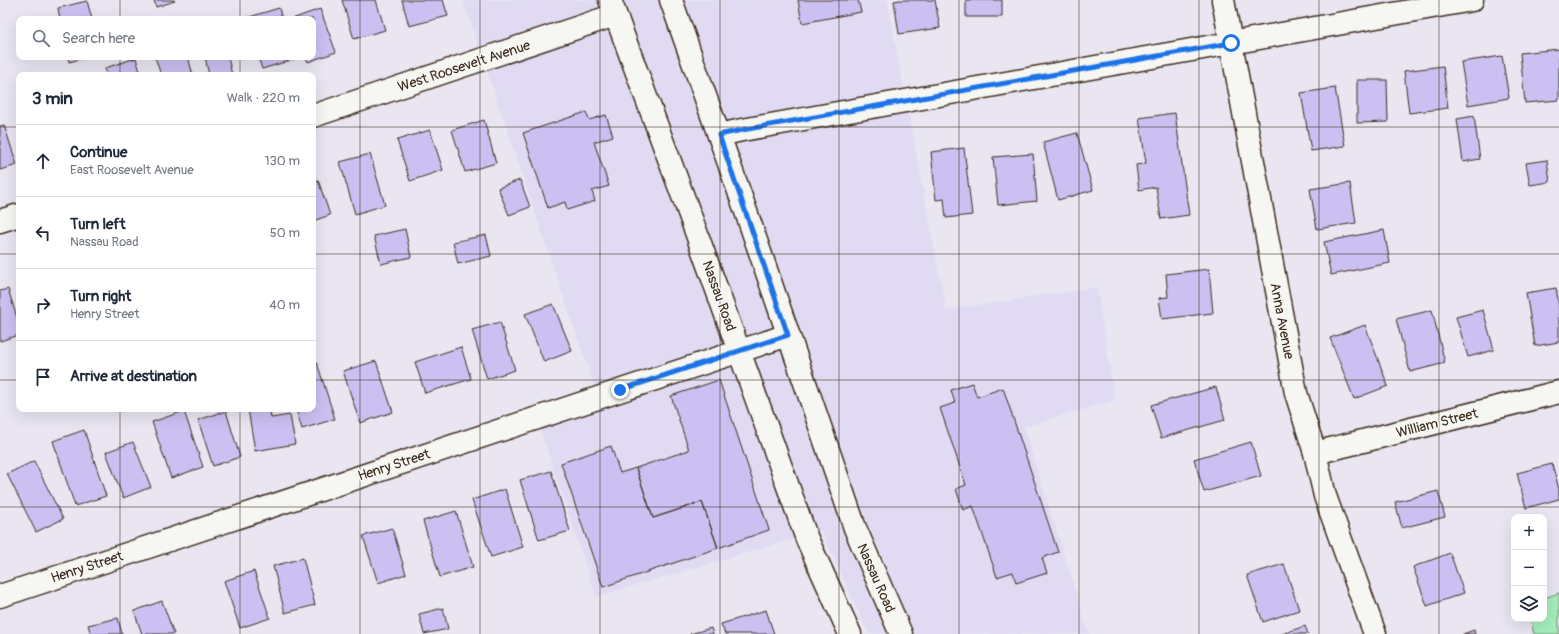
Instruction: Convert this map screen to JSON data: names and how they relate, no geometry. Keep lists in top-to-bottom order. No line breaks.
{"streets":{"street":["West Roosevelt Avenue","Nassau Road","Anna Avenue","William Street","Henry Street"]},"crossings":[["West Roosevelt Avenue","Nassau Road"],["Nassau Road","Henry Street"],["Anna Avenue","William Street"]],"page":{"search":"Search here","heading":["3 min","Walk · 220 m"],"list":[["Continue","East Roosevelt Avenue","130 m"],["Turn left","Nassau Road","50 m"],["Turn right","Henry Street","40 m"],"Arrive at destination"],"map_buttons":["+","−"]}}
